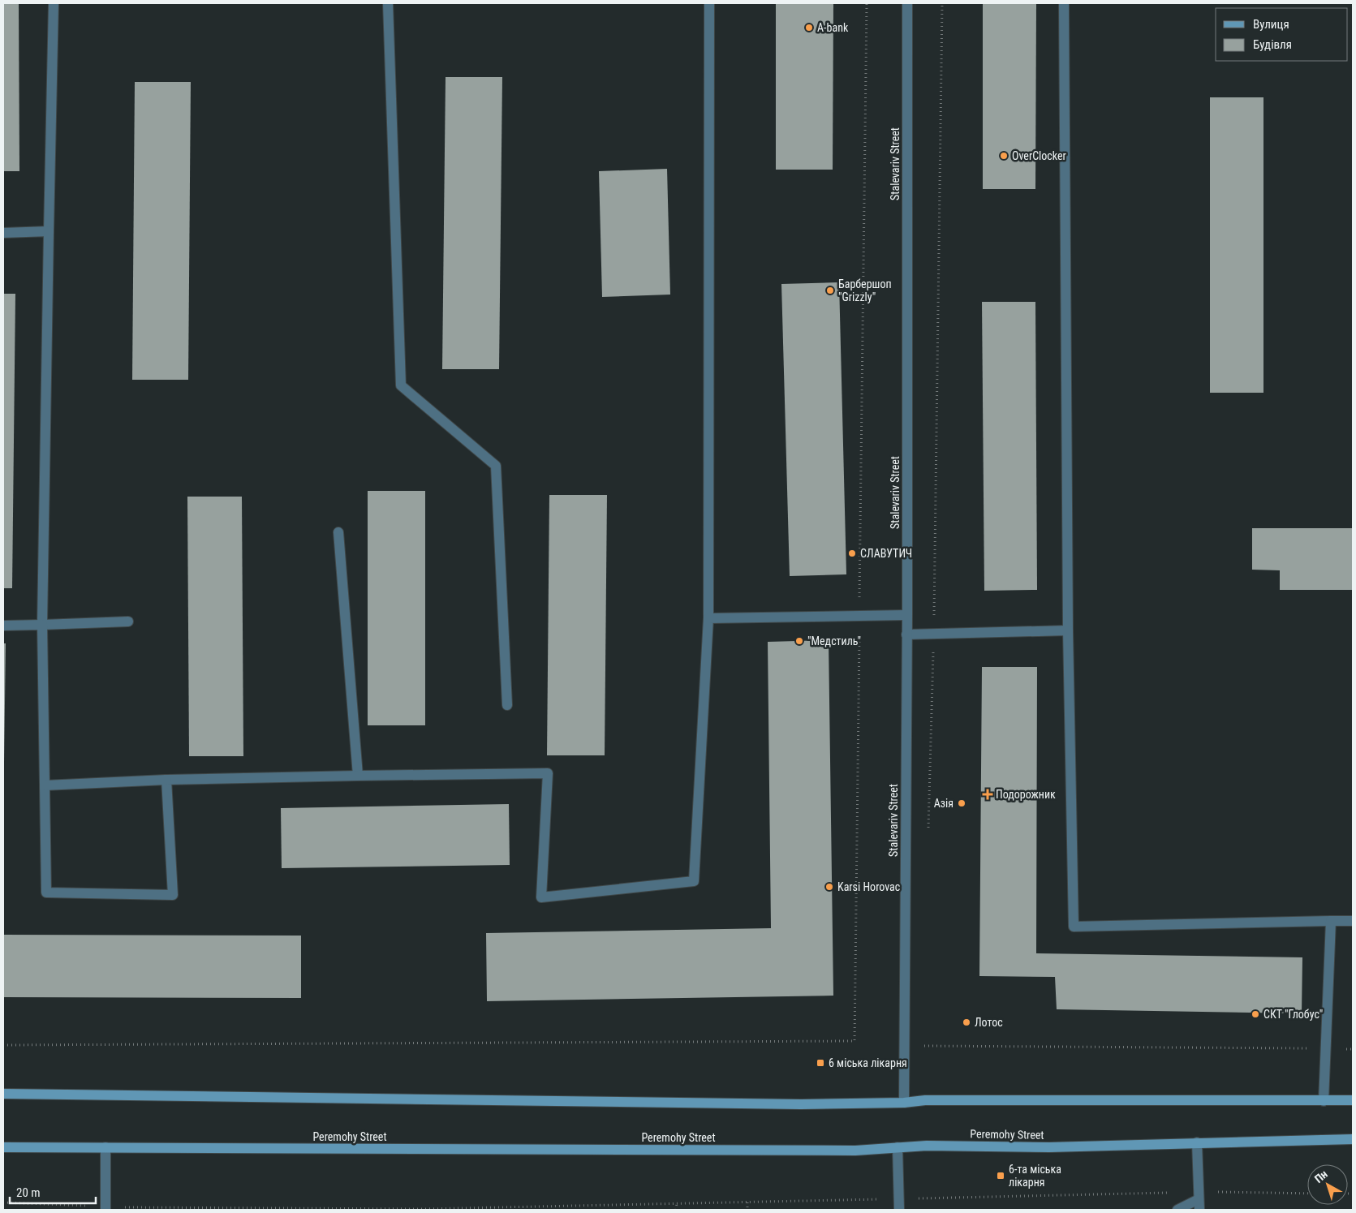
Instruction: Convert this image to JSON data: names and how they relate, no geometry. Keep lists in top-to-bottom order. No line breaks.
{"streets":{"main road":["Peremohy Street"],"street":["Stalevariv Street"]},"places":{"other":["A-bank","OverClocker","Барбершоп \"Grizzly\"","СЛАВУТИЧ","\"Медстиль\"","Азія","Karsi Horovac","СКТ \"Глобус\"","Лотос"],"health":["Подорожник"],"transit":["6 міська лікарня","6-та міська лікарня"]},"legend":["Вулиця","Будівля"],"scale_bar":"20 m","north":"top left"}
